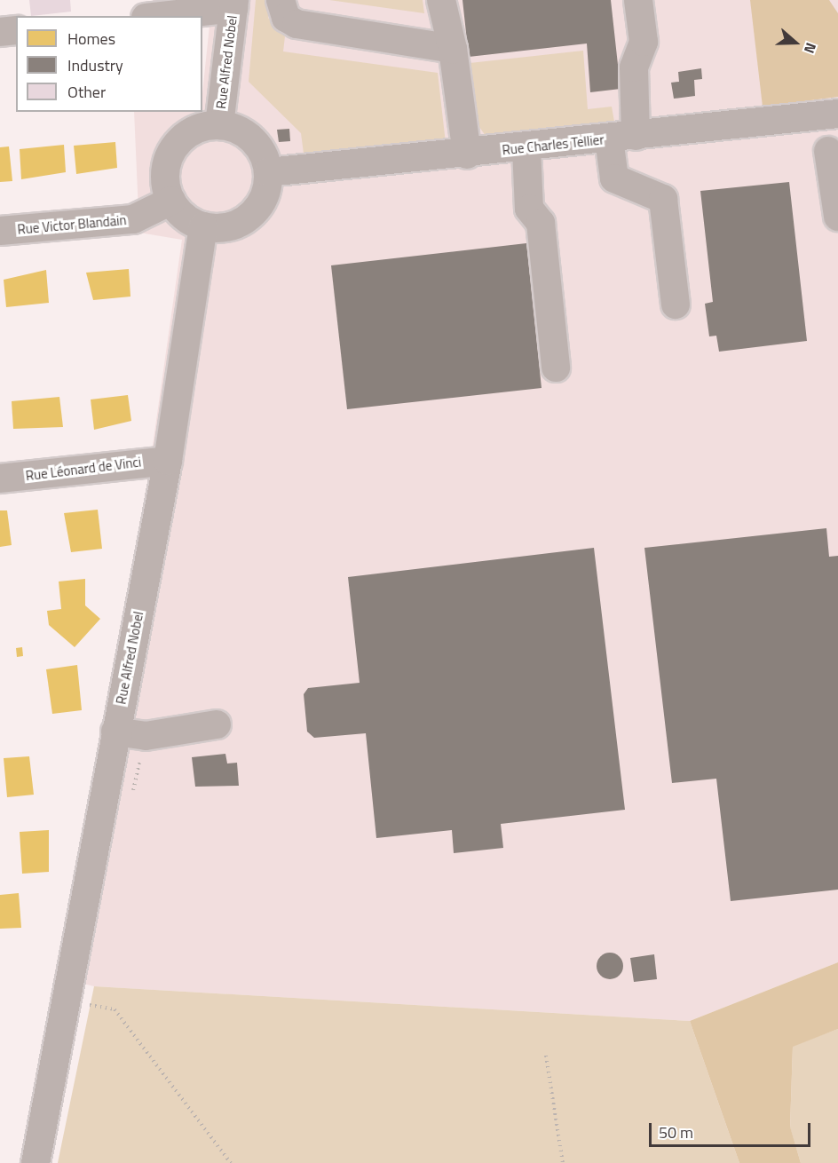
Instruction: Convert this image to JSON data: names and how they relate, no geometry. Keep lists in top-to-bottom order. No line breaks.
{"streets":{"street":["Rue Alfred Nobel","Rue Charles Tellier","Rue Victor Blandain","Rue Léonard de Vinci"]},"crossings":[["Rue Alfred Nobel","Rue Charles Tellier"],["Rue Alfred Nobel","Rue Victor Blandain"],["Rue Alfred Nobel","Rue Léonard de Vinci"],["Rue Charles Tellier","Rue Victor Blandain"]],"legend":["Homes","Industry","Other"],"scale_bar":"50 m","north":"right"}
